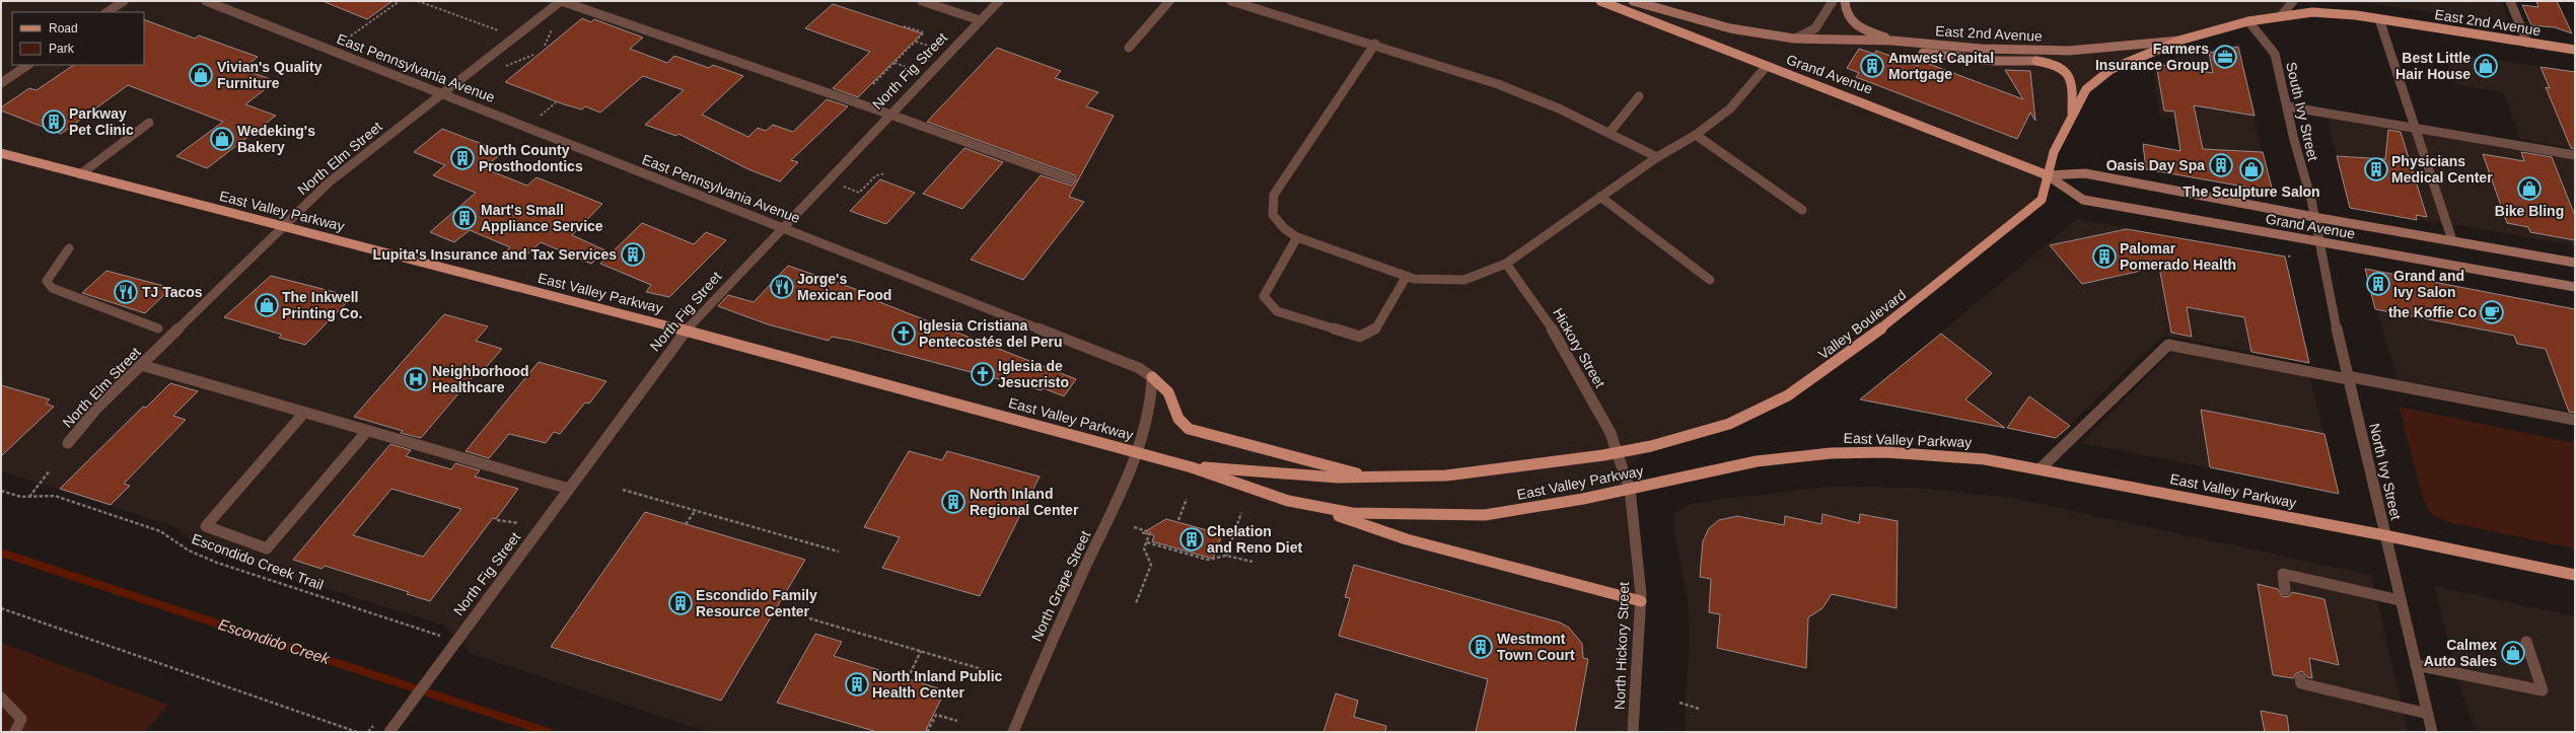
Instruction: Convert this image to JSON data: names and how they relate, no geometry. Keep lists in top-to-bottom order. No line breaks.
{"streets":{"main road":["East 2nd Avenue","Grand Avenue","East Valley Parkway","Valley Boulevard"],"street":["East Pennsylvania Avenue","North Fig Street","South Ivy Street","North Elm Street","Hickory Street","North Ivy Street","North Grape Street","North Hickory Street"],"path":["Escondido Creek Trail"]},"crossings":[["East 2nd Avenue","Grand Avenue"],["East 2nd Avenue","South Ivy Street"],["East 2nd Avenue","Valley Boulevard"],["East Pennsylvania Avenue","North Fig Street"],["East Pennsylvania Avenue","North Elm Street"],["North Fig Street","East Valley Parkway"],["Grand Avenue","South Ivy Street"],["Grand Avenue","Valley Boulevard"],["Grand Avenue","North Ivy Street"],["South Ivy Street","North Ivy Street"],["North Elm Street","East Valley Parkway"],["East Valley Parkway","Valley Boulevard"],["East Valley Parkway","Hickory Street"],["East Valley Parkway","North Ivy Street"],["East Valley Parkway","North Grape Street"],["East Valley Parkway","North Hickory Street"],["Hickory Street","North Hickory Street"]],"water":["Escondido Creek"],"places":{"office":["Farmers Insurance Group"],"building":["Amwest Capital Mortgage","Parkway Pet Clinic","North County Prosthodontics","Oasis Day Spa","Physicians Medical Center","Mart's Small Appliance Service","Lupita's Insurance and Tax Services","Palomar Pomerado Health","Grand and Ivy Salon","North Inland Regional Center","Chelation and Reno Diet","Escondido Family Resource Center","Westmont Town Court","North Inland Public Health Center"],"shop":["Best Little Hair House","Vivian's Quality Furniture","Wedeking's Bakery","The Sculpture Salon","Bike Bling","The Inkwell Printing Co.","Calmex Auto Sales"],"restaurant":["Jorge's Mexican Food","TJ Tacos"],"cafe":["the Koffie Co"],"church":["Iglesia Cristiana Pentecostés del Peru","Iglesia de Jesucristo"],"hospital":["Neighborhood Healthcare"]},"legend":["Road","Park"]}
